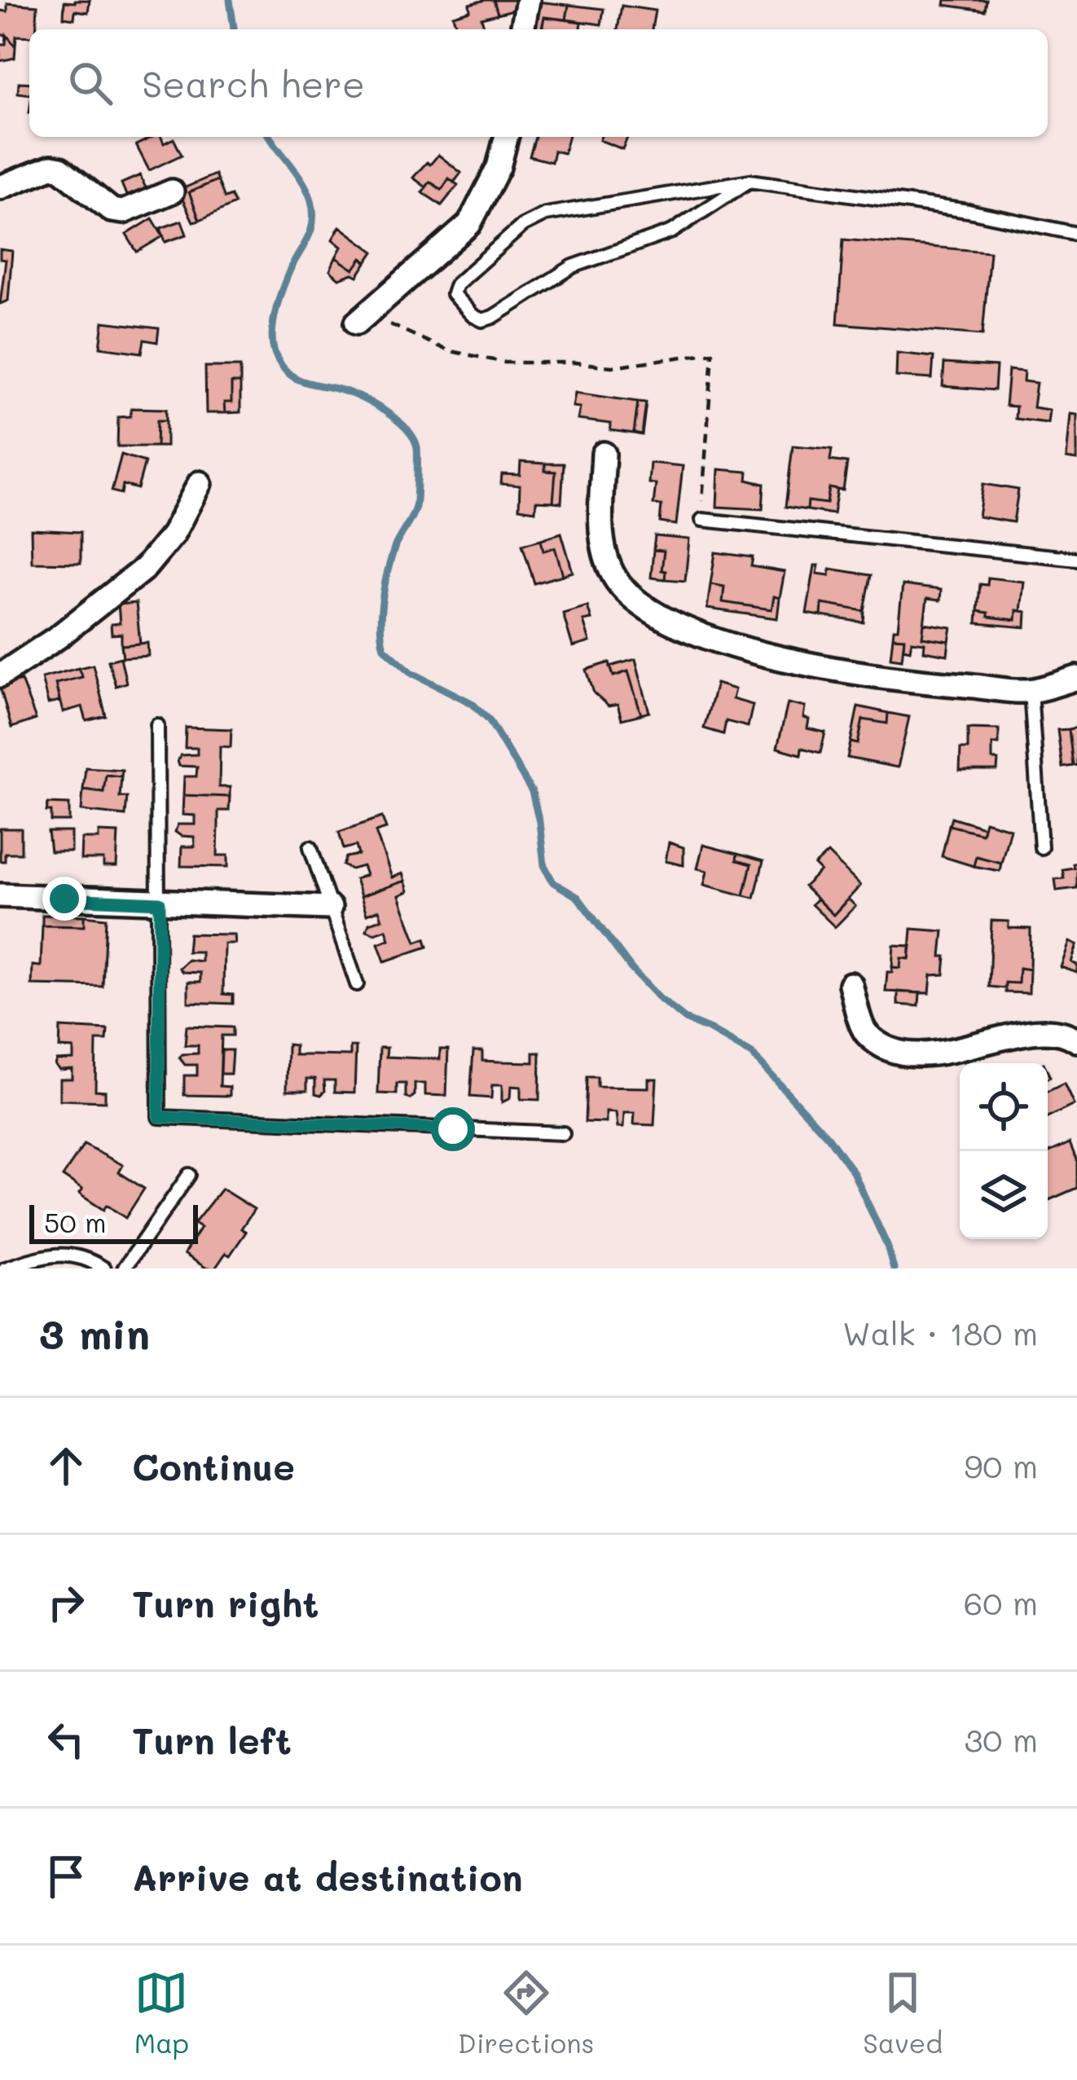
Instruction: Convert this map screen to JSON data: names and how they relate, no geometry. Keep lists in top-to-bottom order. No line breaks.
{"scale_bar":"50 m","page":{"search":"Search here","scale":"50 m","heading":["3 min","Walk · 180 m"],"list":[["Continue","90 m"],["Turn right","60 m"],["Turn left","30 m"],"Arrive at destination"],"nav":["Map","Directions","Saved"]}}
